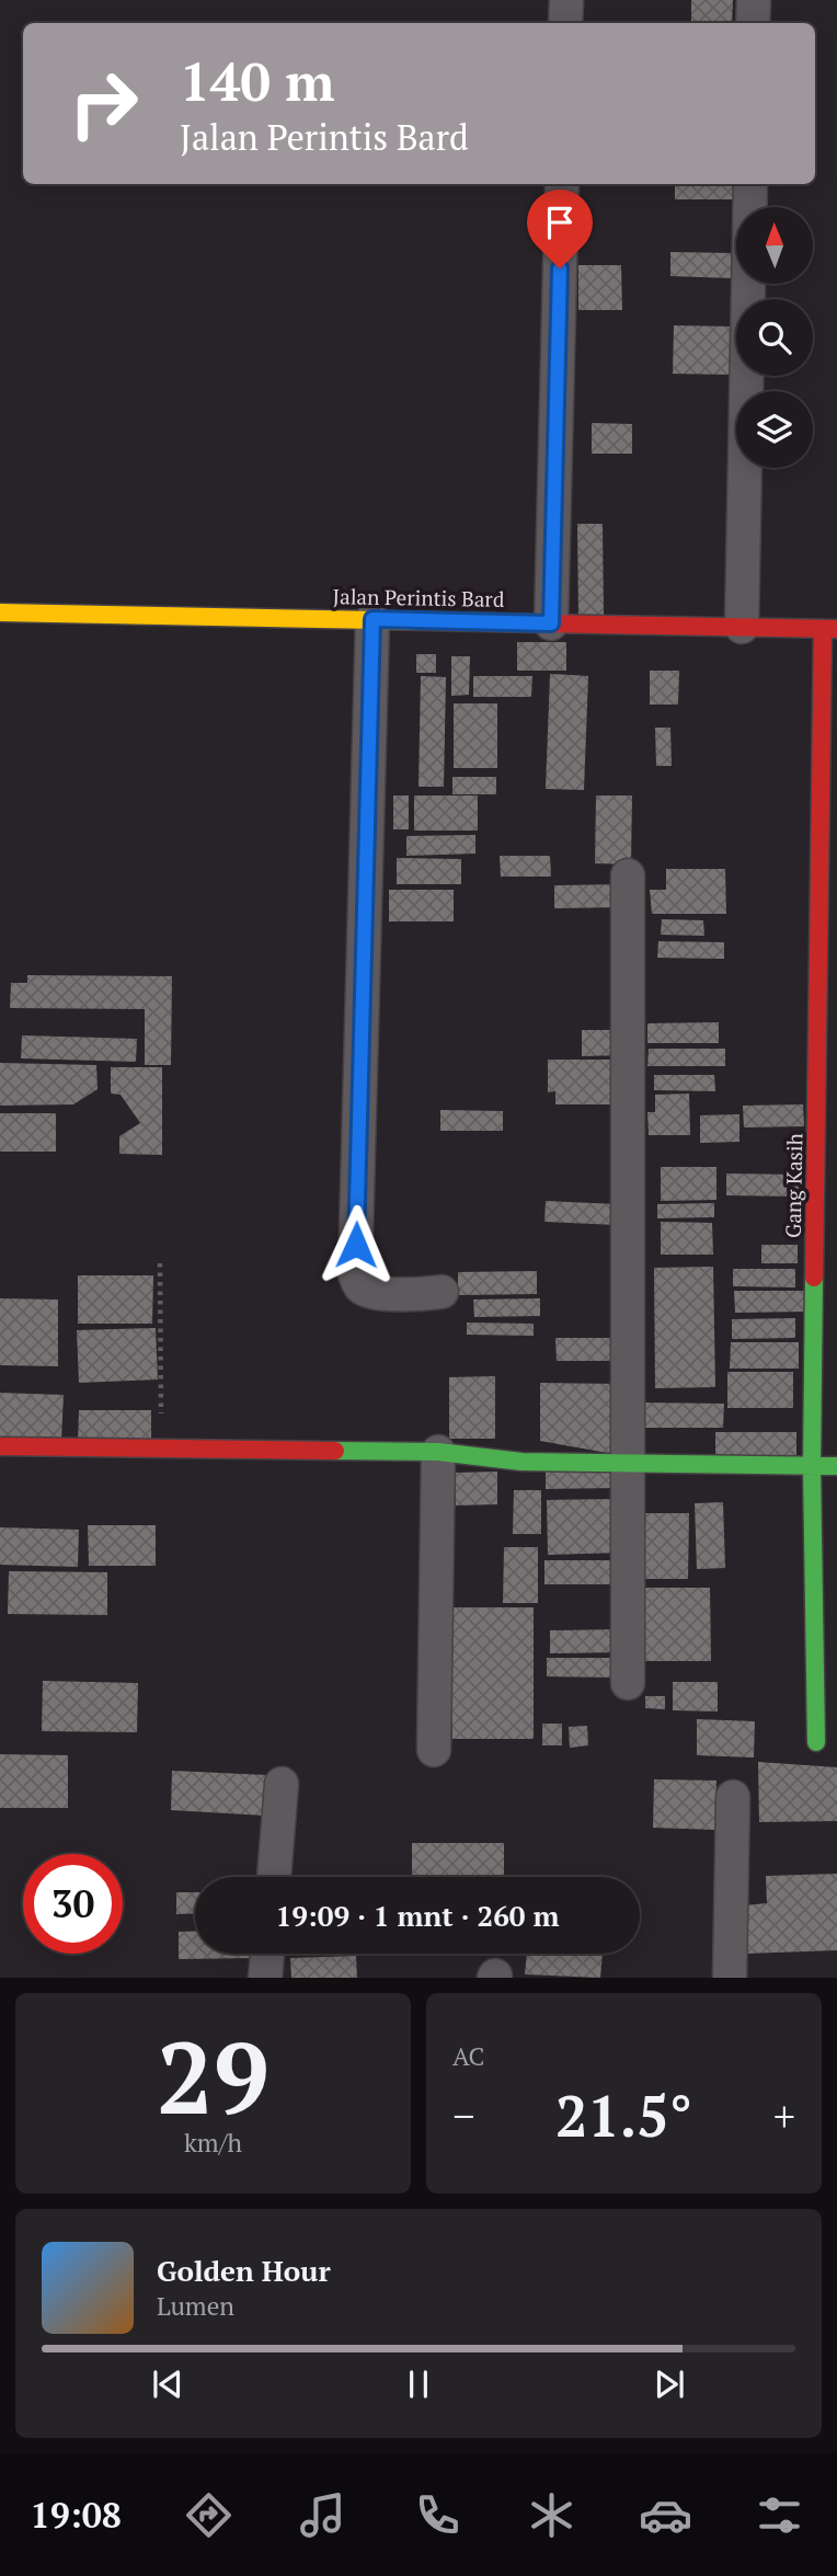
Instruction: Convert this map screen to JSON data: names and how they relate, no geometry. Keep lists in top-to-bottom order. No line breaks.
{"streets":{"street":["Jalan Perintis Bard","Gang Kasih"]},"crossings":[["Jalan Perintis Bard","Gang Kasih"]],"north":"top","page":{"turn":["140 m","Jalan Perintis Bard"],"limit":"30","trip":"19:09 · 1 mnt · 260 m","tile":[["29","km/h"],"AC"],"heat":["−","21.5°","+"],"song":["Golden Hour","Lumen"],"tabs":"19:08"}}
